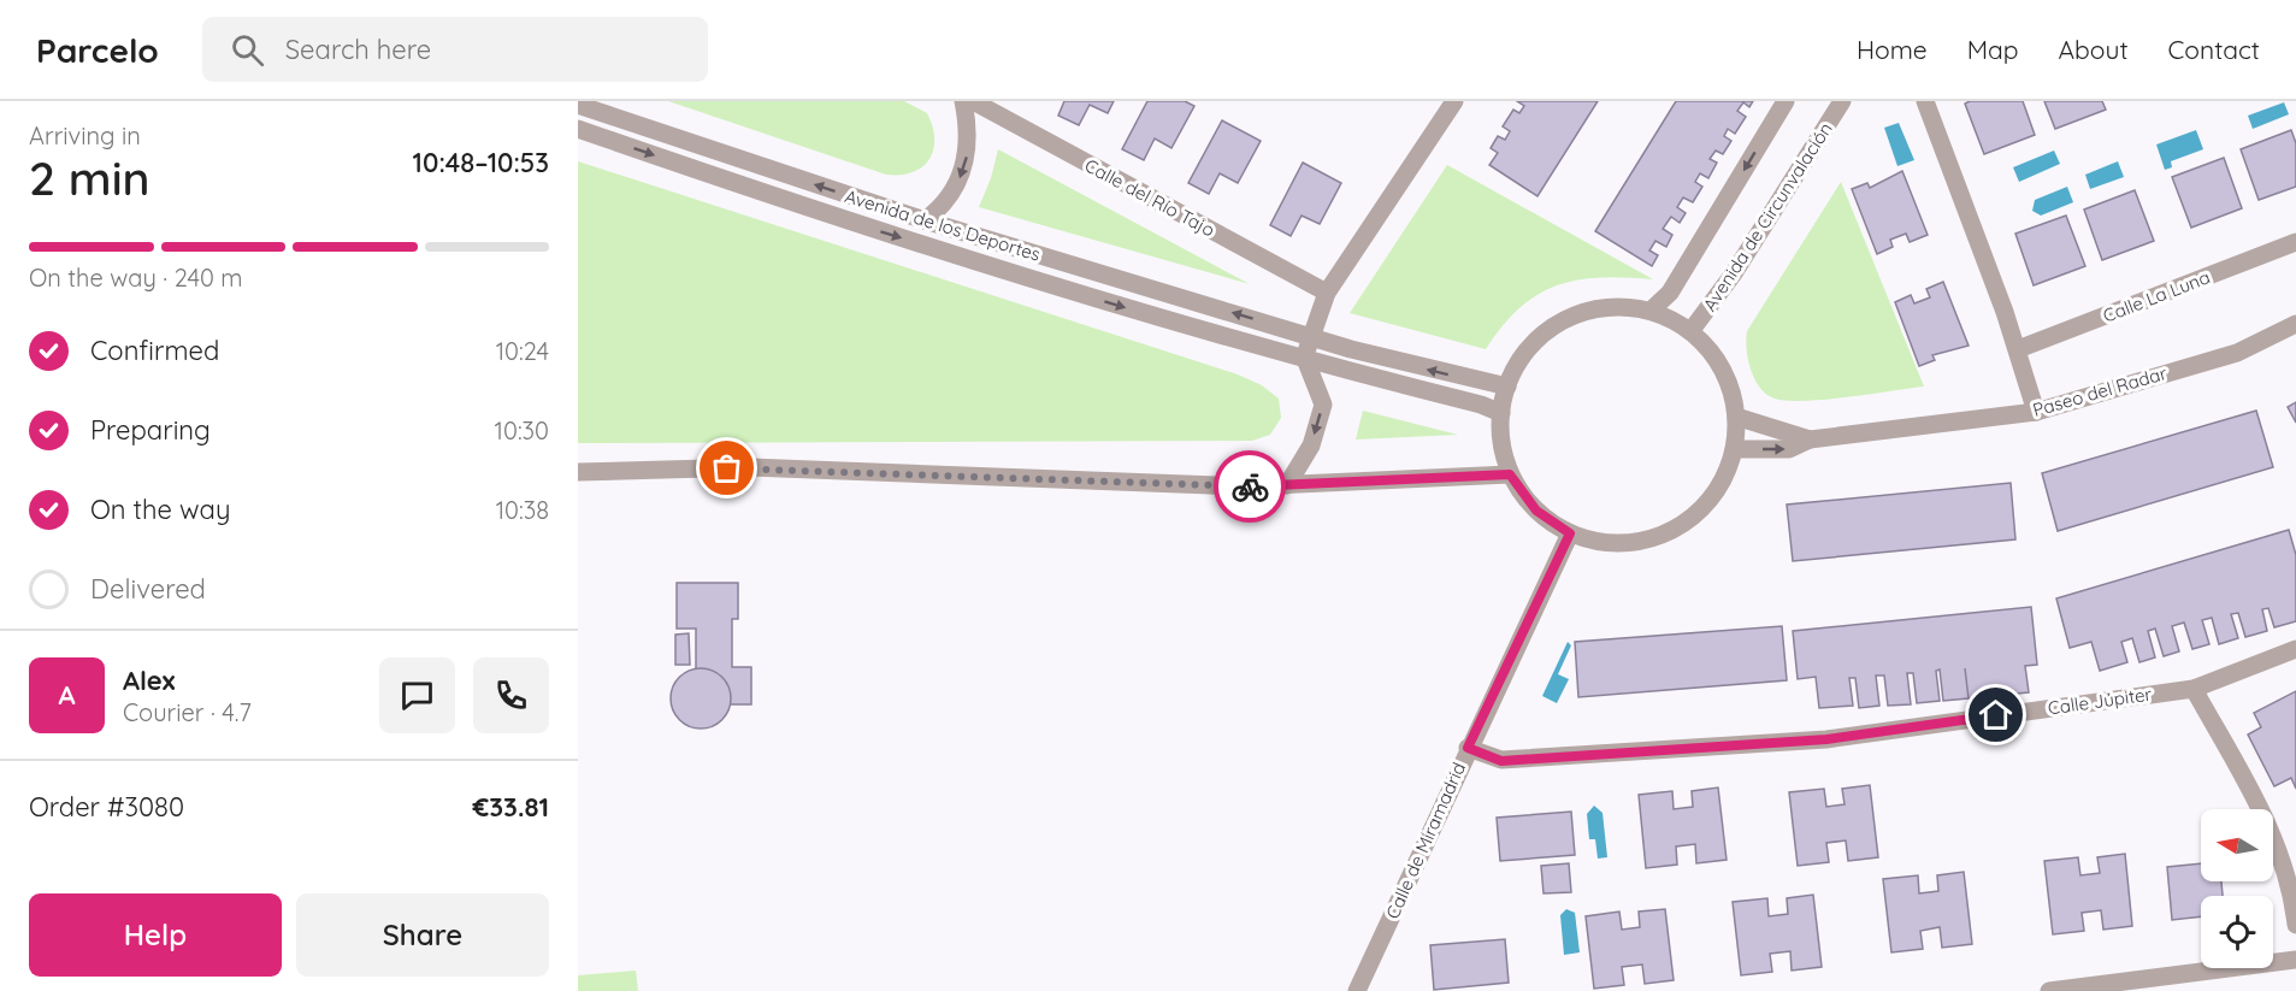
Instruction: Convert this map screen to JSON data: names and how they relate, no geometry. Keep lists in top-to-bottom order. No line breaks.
{"streets":{"street":["Calle del Río Tajo","Avenida de Circunvalación","Avenida de los Deportes","Calle La Luna","Paseo del Radar","Calle Júpiter","Calle de Miramadrid"]},"crossings":[["Avenida de Circunvalación","Avenida de los Deportes"],["Avenida de Circunvalación","Paseo del Radar"],["Avenida de Circunvalación","Calle de Miramadrid"],["Avenida de los Deportes","Paseo del Radar"],["Avenida de los Deportes","Calle de Miramadrid"],["Paseo del Radar","Calle de Miramadrid"],["Calle Júpiter","Calle de Miramadrid"]],"north":"left","page":{"header":"Parcelo","search":"Search here","nav":["Home","Map","About","Contact"],"heading":["2 min","Arriving in","10:48–10:53"],"panel":["Alex","Courier · 4.7","Order #3080","€33.81"],"bar":"On the way · 240 m","list":[["Confirmed","10:24"],["Preparing","10:30"],["On the way","10:38"],"Delivered"],"round":"A","buttons":["Help","Share"]}}
